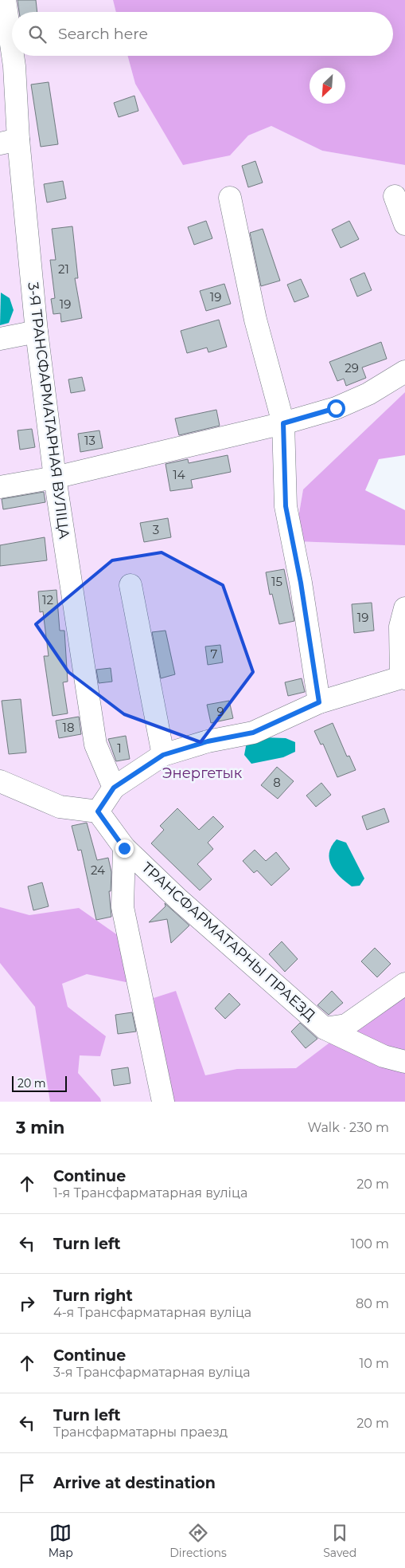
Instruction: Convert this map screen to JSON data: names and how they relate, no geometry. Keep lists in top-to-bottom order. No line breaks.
{"streets":{"lane":["3-Я ТРАНСФАРМАТАРНАЯ ВУЛІЦА","ТРАНСФАРМАТАРНЫ ПРАЕЗД"]},"parks":["Энергетык"],"house_numbers":["21","19","19","29","13","14","3","15","12","19","7","9","18","1","8","24"],"scale_bar":"20 m","north":"bottom left","page":{"search":"Search here","scale":"20 m","heading":["3 min","Walk · 230 m"],"list":[["Continue","1-я Трансфарматарная вуліца","20 m"],["Turn left","100 m"],["Turn right","4-я Трансфарматарная вуліца","80 m"],["Continue","3-я Трансфарматарная вуліца","10 m"],["Turn left","Трансфарматарны праезд","20 m"],"Arrive at destination"],"nav":["Map","Directions","Saved"]}}
